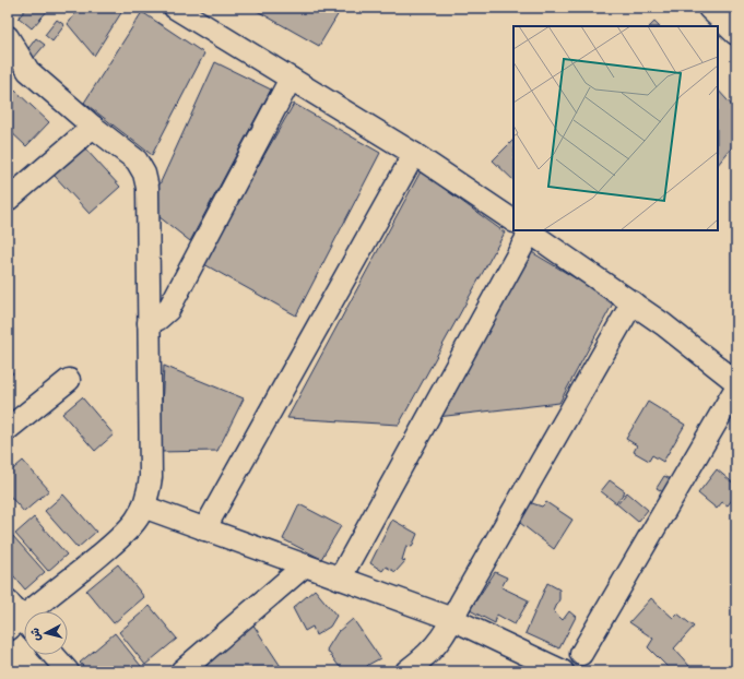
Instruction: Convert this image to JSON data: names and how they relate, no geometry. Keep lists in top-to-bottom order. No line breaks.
{"north":"left"}
